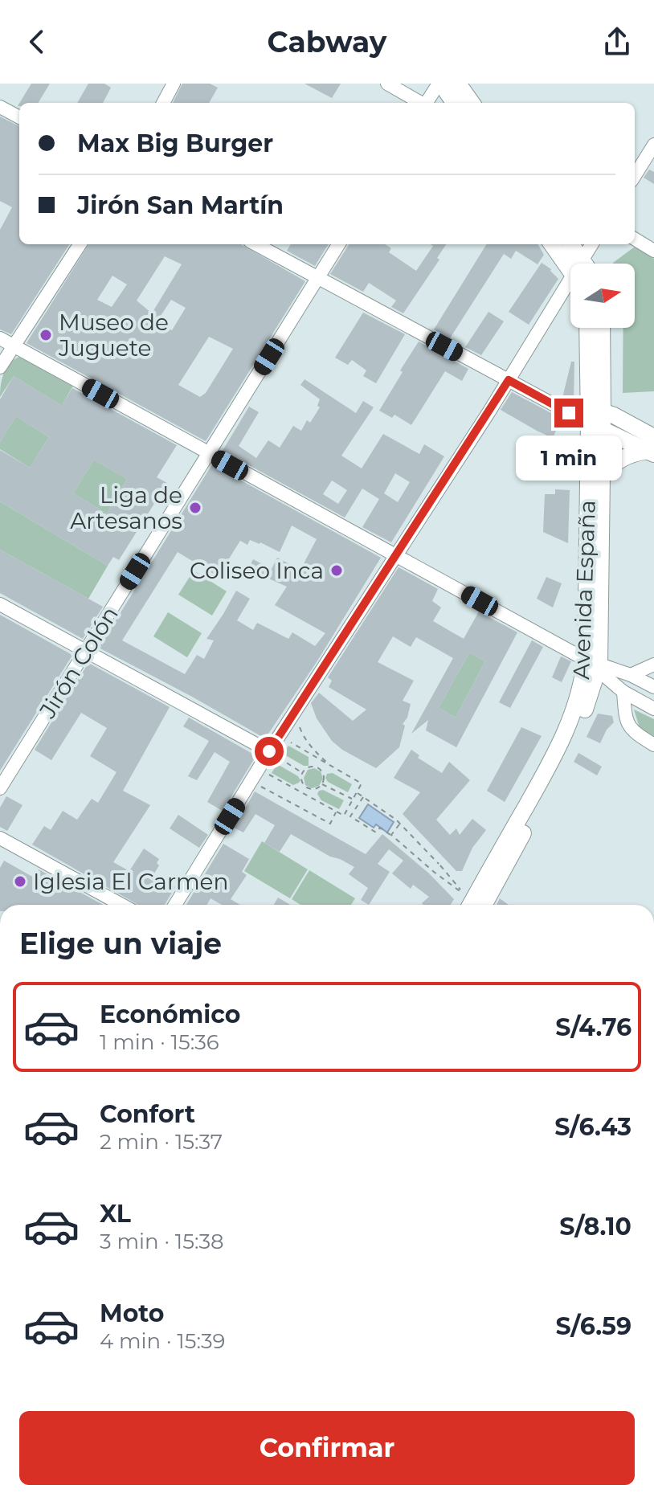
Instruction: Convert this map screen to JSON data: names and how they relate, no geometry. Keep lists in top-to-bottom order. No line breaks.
{"streets":{"main road":["Avenida España"],"street":["Jirón Colón"]},"places":["Museo de Juguete","Liga de Artesanos","Coliseo Inca","Iglesia El Carmen"],"north":"right","page":{"header":"Cabway","banner":["Max Big Burger","Jirón San Martín"],"bubble":"1 min","heading":"Elige un viaje","list":[{"name":"Económico","note":"1 min · 15:36","value":"S/4.76"},{"name":"Confort","note":"2 min · 15:37","value":"S/6.43"},{"name":"XL","note":"3 min · 15:38","value":"S/8.10"},{"name":"Moto","note":"4 min · 15:39","value":"S/6.59"}],"buttons":"Confirmar"}}
